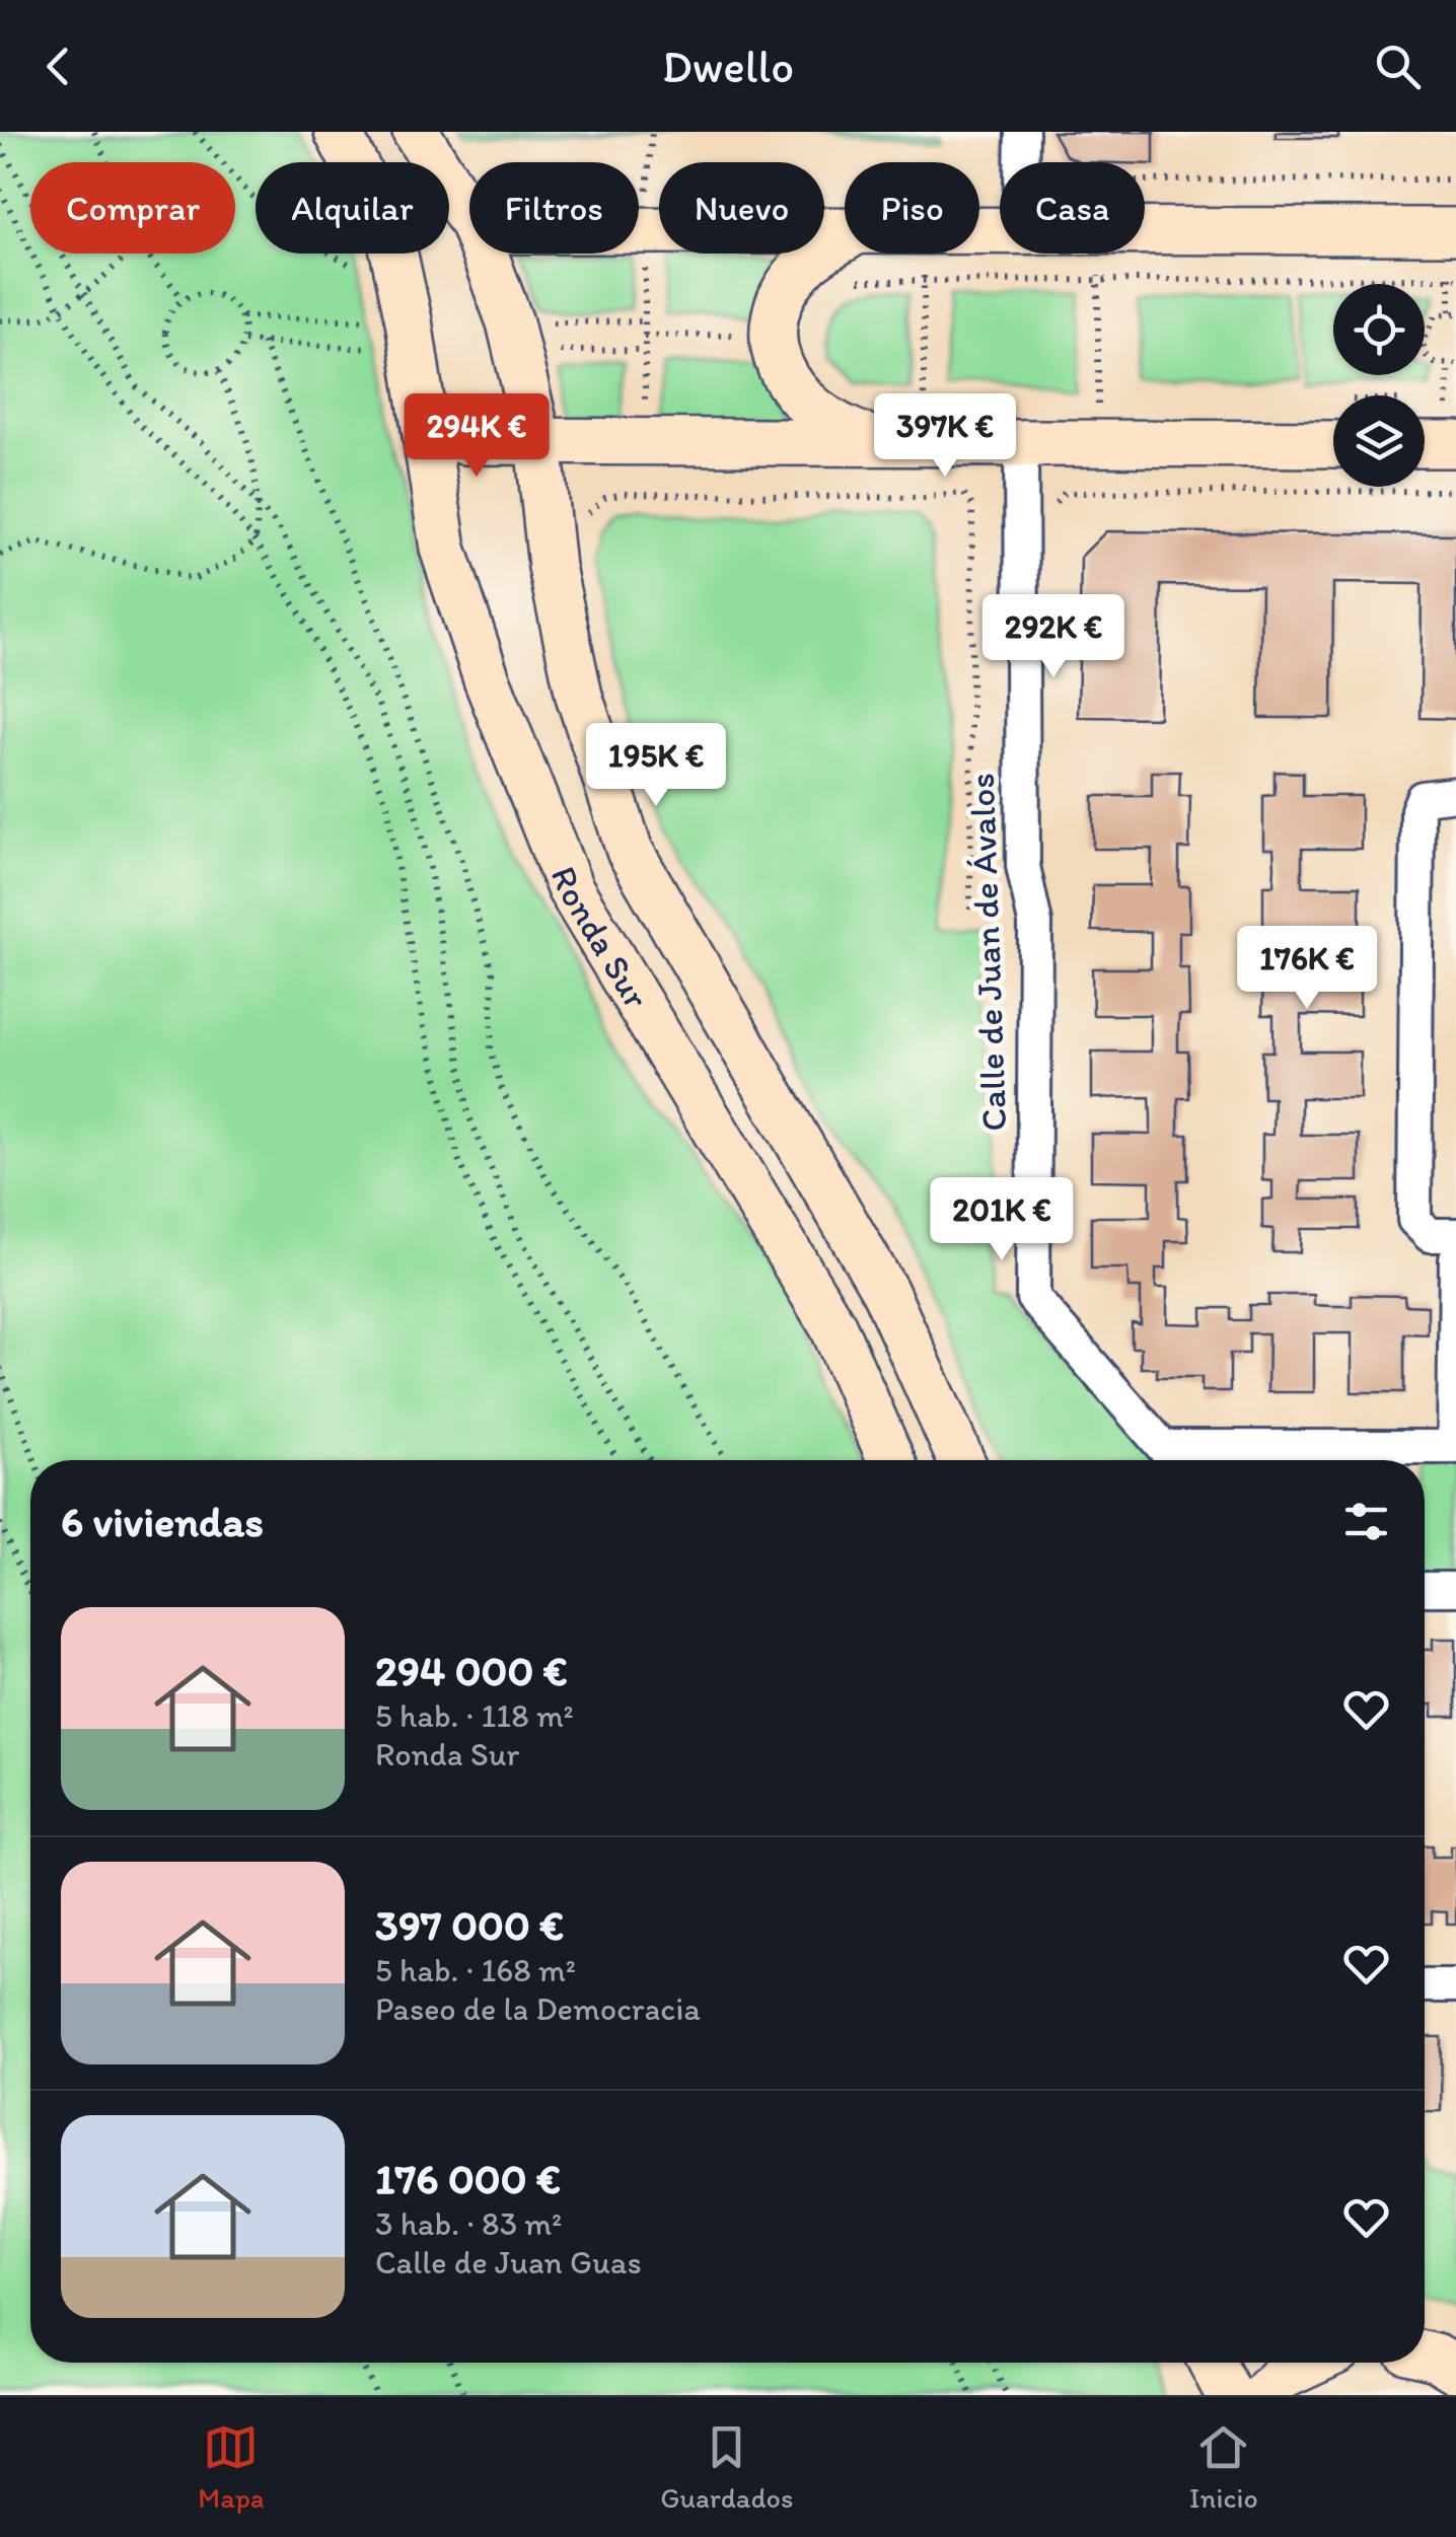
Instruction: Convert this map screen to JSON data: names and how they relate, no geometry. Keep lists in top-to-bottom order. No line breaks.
{"streets":{"main road":["Ronda Sur"],"street":["Calle de Juan de Ávalos"]},"page":{"header":"Dwello","chip":["Comprar","Alquilar","Filtros","Nuevo","Piso","Casa"],"price":["294K €","397K €","292K €","195K €","176K €","201K €"],"heading":"6 viviendas","list":[{"name":"294 000 €","note":"5 hab. · 118 m² · Ronda Sur"},{"name":"397 000 €","note":"5 hab. · 168 m² · Paseo de la Democracia"},{"name":"176 000 €","note":"3 hab. · 83 m² · Calle de Juan Guas"}],"tabs":["Mapa","Guardados","Inicio"]}}
